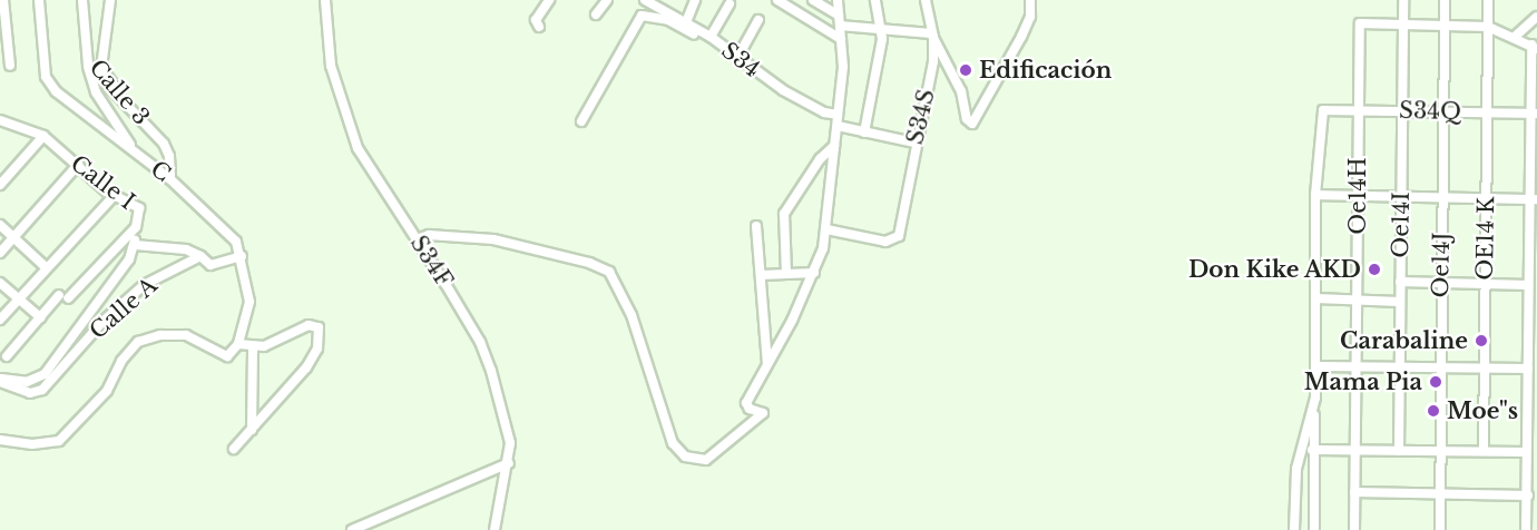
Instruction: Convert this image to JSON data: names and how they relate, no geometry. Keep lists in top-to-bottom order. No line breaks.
{"streets":{"street":["S34","Calle 3","S34Q","S34S","C","Calle I","Oe14H","Oe14I","OE14 K","S34F","Oe14J","Calle A"]},"crossings":[["Calle 3","C"],["S34Q","Oe14H"],["S34Q","Oe14I"],["S34Q","OE14 K"],["S34Q","Oe14J"],["Oe14H","Oe14I"]],"places":["Edificación","Don Kike AKD","Carabaline","Mama Pia","Moe\"s"]}
